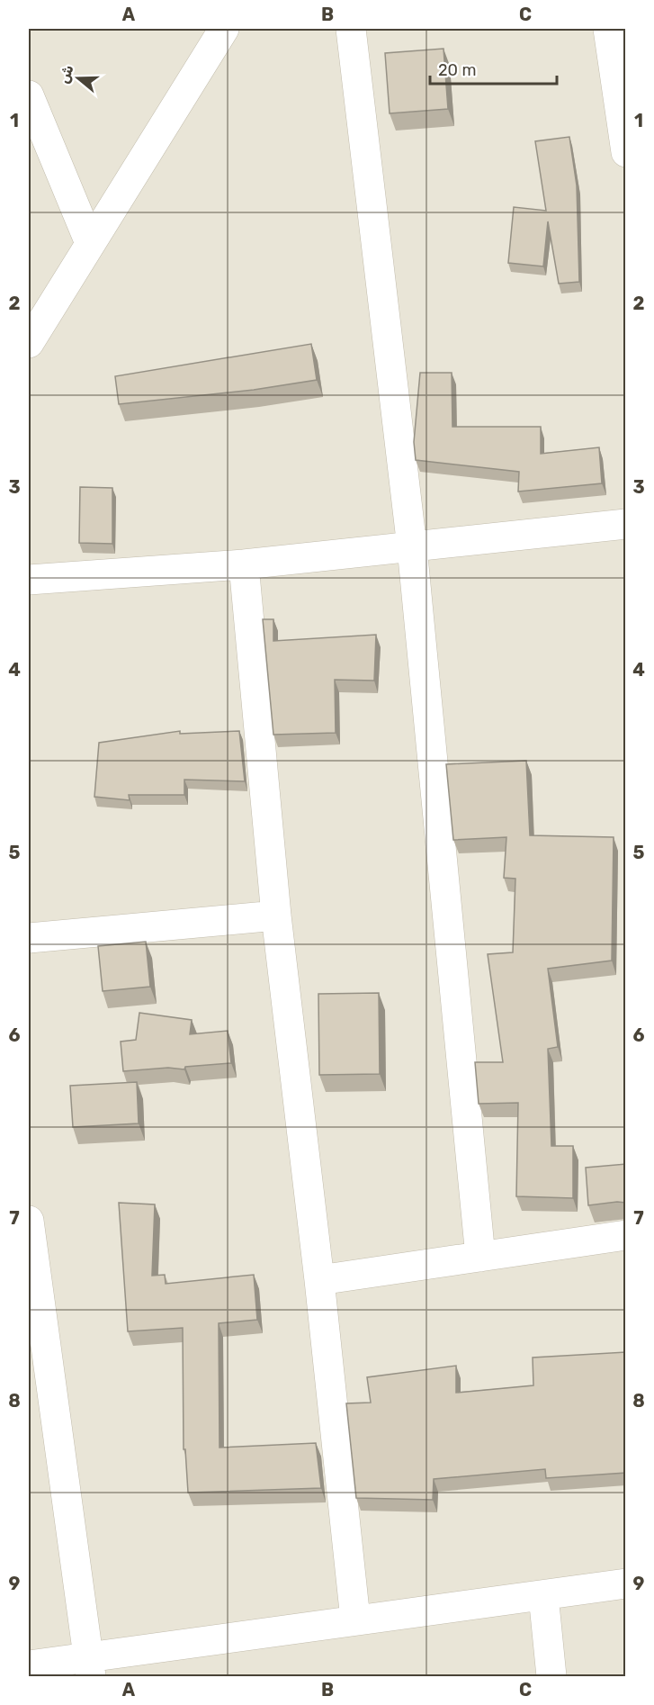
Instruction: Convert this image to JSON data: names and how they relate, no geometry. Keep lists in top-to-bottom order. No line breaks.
{"scale_bar":"20 m","north":"left","grid":{"columns":["A","B","C"],"rows":["1","2","3","4","5","6","7","8","9"]}}
